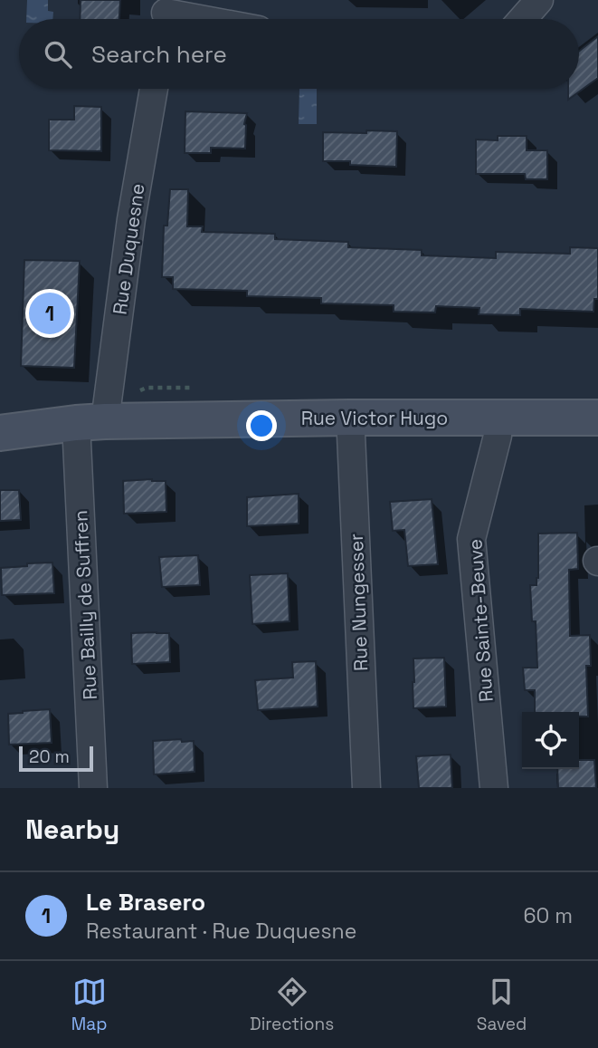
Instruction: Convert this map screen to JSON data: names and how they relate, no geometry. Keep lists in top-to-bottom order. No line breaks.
{"streets":{"street":["Rue Duquesne","Rue Victor Hugo","Rue Nungesser","Rue Bailly de Suffren","Rue Sainte-Beuve"]},"crossings":[["Rue Duquesne","Rue Victor Hugo"],["Rue Duquesne","Rue Bailly de Suffren"],["Rue Victor Hugo","Rue Nungesser"],["Rue Victor Hugo","Rue Bailly de Suffren"],["Rue Victor Hugo","Rue Sainte-Beuve"]],"scale_bar":"20 m","page":{"search":"Search here","pins":"1","scale":"20 m","heading":"Nearby","list":[{"mark":"1","name":"Le Brasero","note":"Restaurant · Rue Duquesne","value":"60 m"}],"nav":["Map","Directions","Saved"]}}
